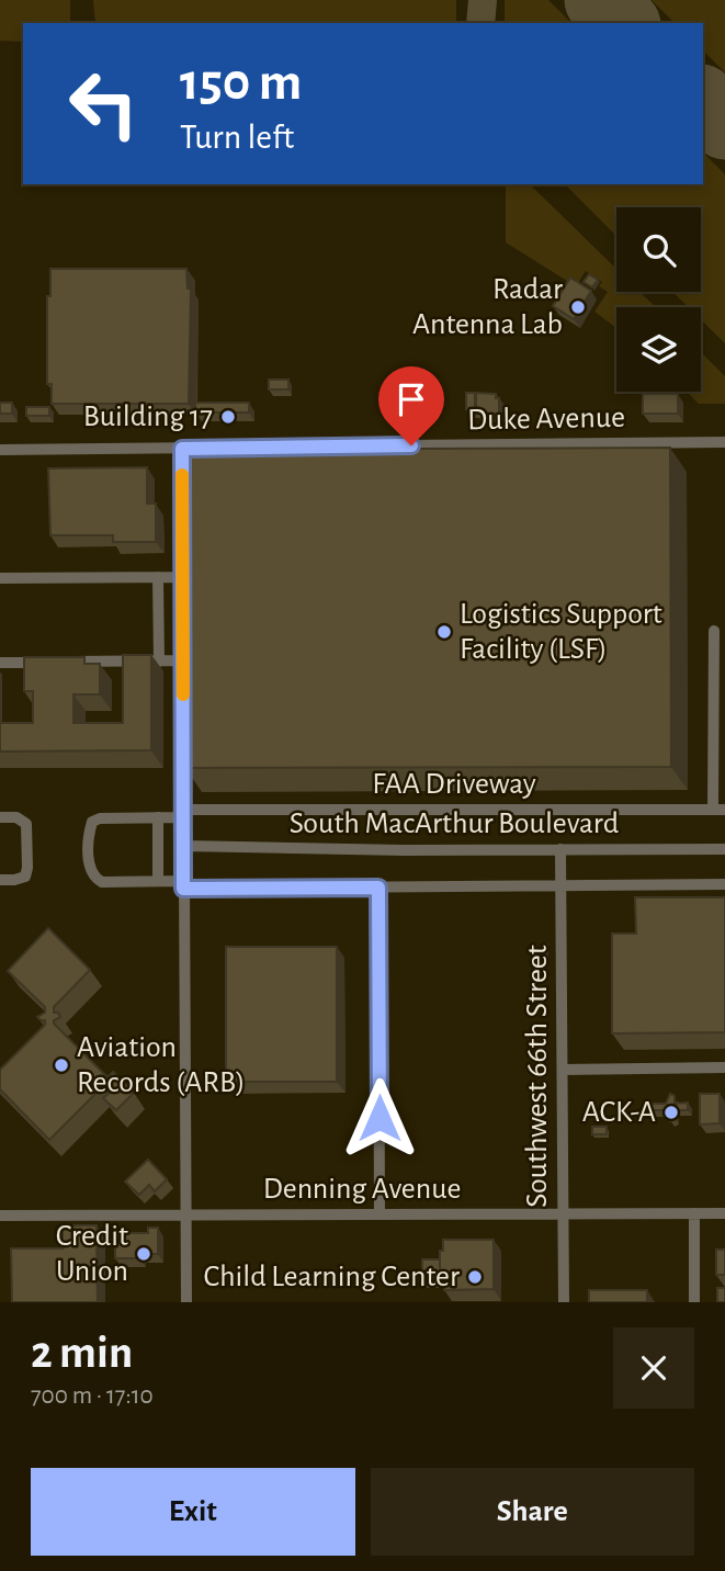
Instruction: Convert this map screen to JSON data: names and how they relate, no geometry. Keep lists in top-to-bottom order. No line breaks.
{"streets":{"street":["Duke Avenue","FAA Driveway","South MacArthur Boulevard","Southwest 66th Street","Denning Avenue"]},"crossings":[["South MacArthur Boulevard","Southwest 66th Street"],["Southwest 66th Street","Denning Avenue"]],"places":["Radar Antenna Lab","Building 17","Logistics Support Facility (LSF)","Aviation Records (ARB)","ACK-A","Credit Union","Child Learning Center"],"page":{"turn":["150 m","Turn left"],"heading":["2 min","700 m · 17:10"],"buttons":["Exit","Share"]}}
